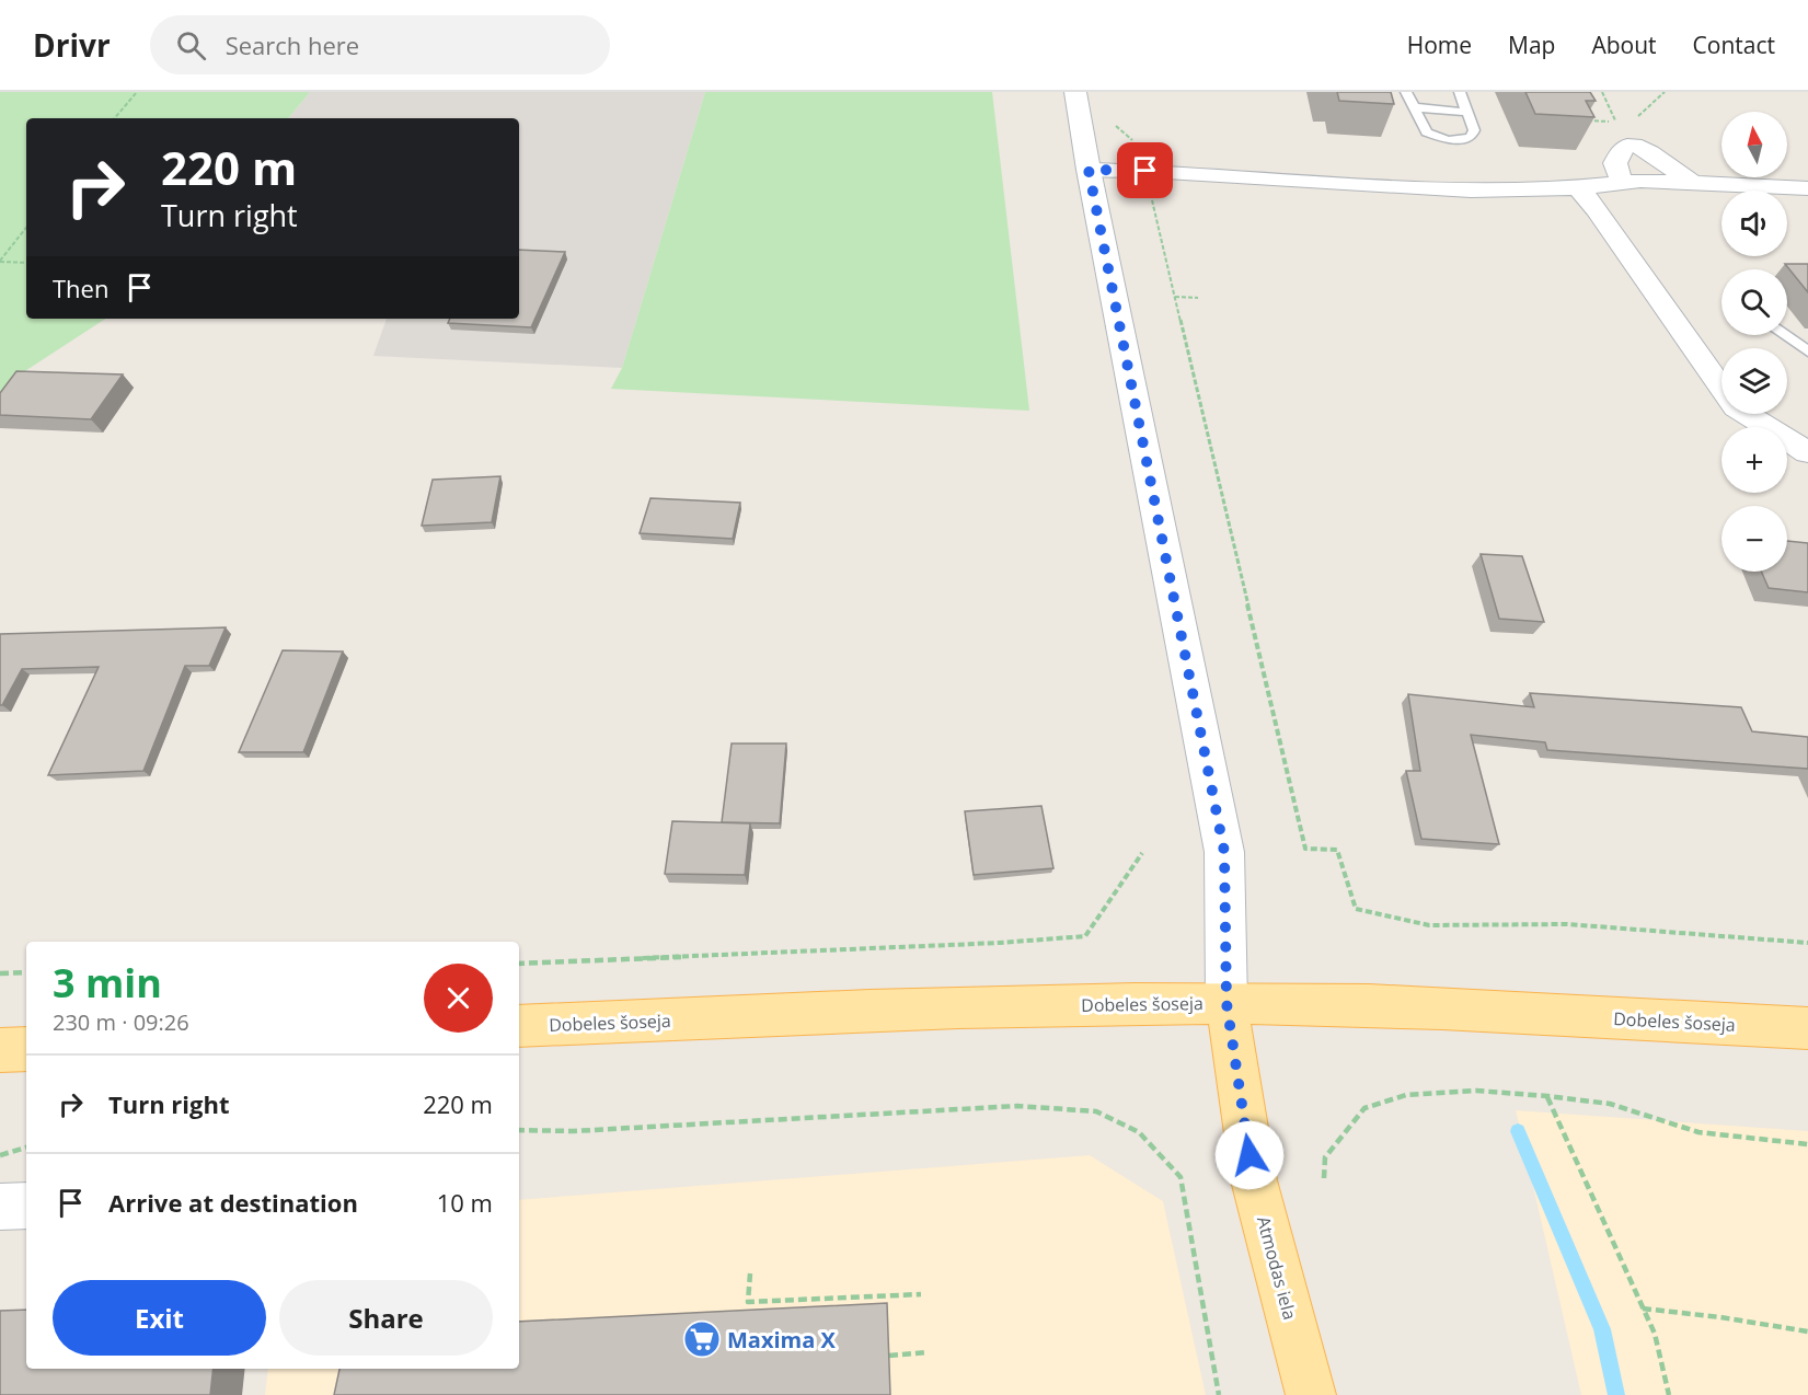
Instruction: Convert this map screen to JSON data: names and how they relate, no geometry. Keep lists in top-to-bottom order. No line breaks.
{"streets":{"main road":["Dobeles šoseja","Atmodas iela"]},"crossings":[["Dobeles šoseja","Atmodas iela"]],"places":{"supermarket":["Maxima X"]},"north":"top","page":{"header":"Drivr","search":"Search here","nav":["Home","Map","About","Contact"],"map_buttons":["+","−"],"turn":["220 m","Turn right"],"then":"Then","heading":["3 min","230 m · 09:26"],"list":[{"name":"Turn right","value":"220 m"},{"name":"Arrive at destination","value":"10 m"}],"buttons":["Exit","Share"]}}
